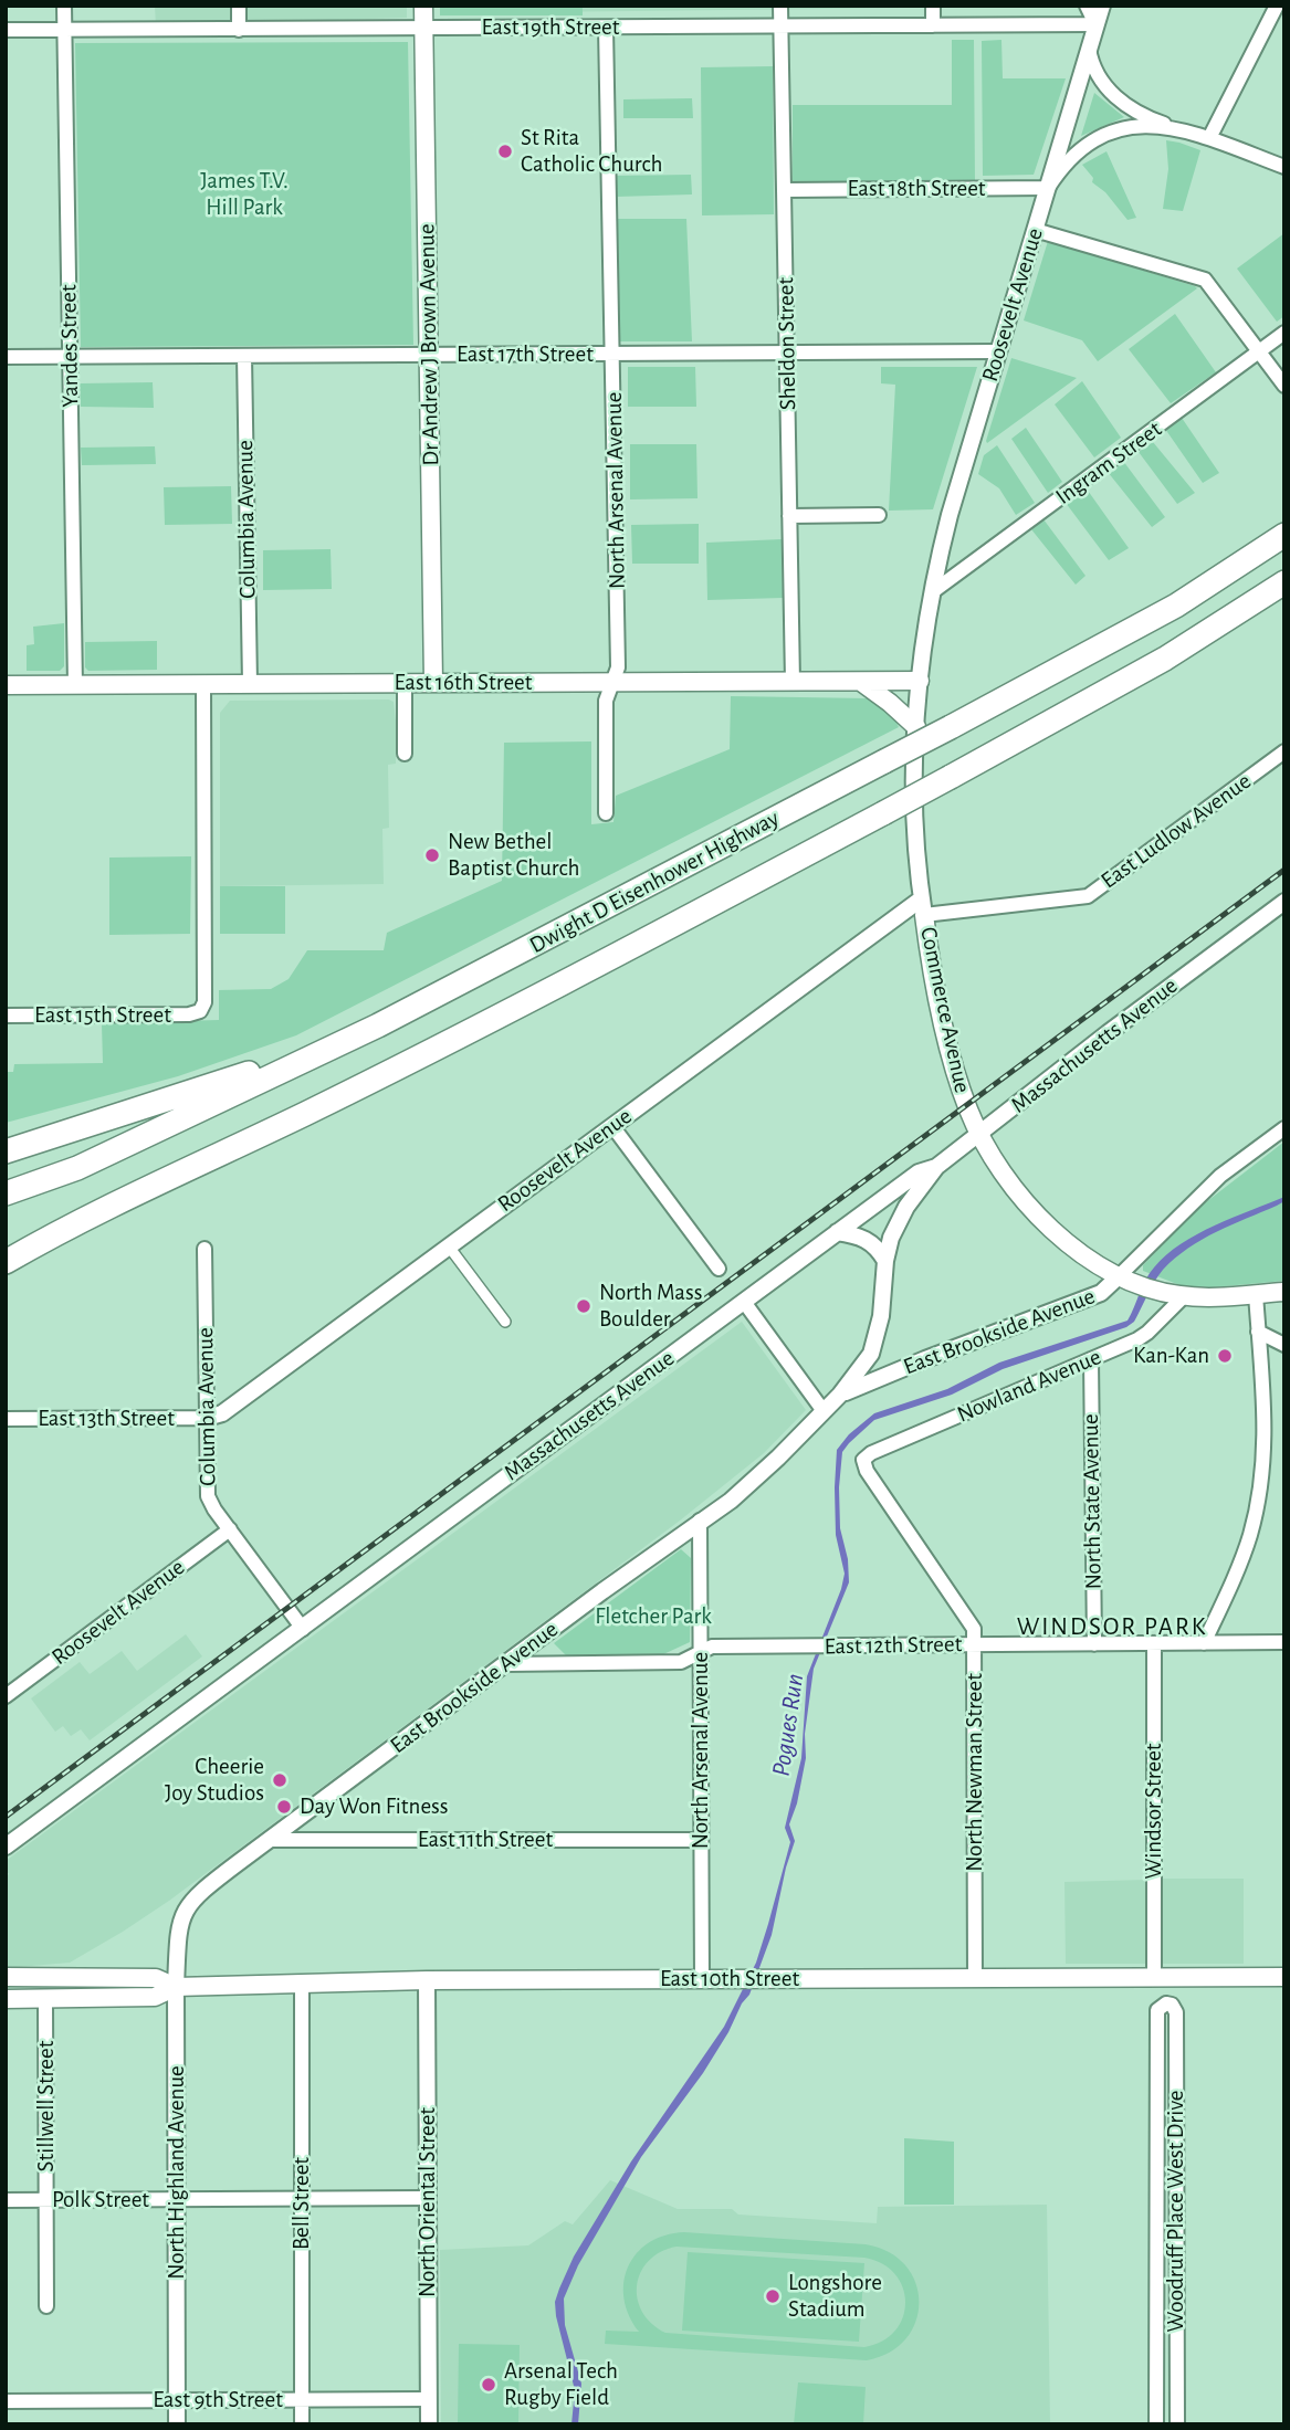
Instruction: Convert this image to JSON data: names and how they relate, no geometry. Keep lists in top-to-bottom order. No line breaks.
{"streets":{"highway":["Dwight D Eisenhower Highway"],"main road":["Dr Andrew J Brown Avenue","East 16th Street","Commerce Avenue","East 10th Street"],"street":["East 19th Street","East 18th Street","Roosevelt Avenue","Sheldon Street","Yandes Street","East 17th Street","Ingram Street","North Arsenal Avenue","Columbia Avenue","East Ludlow Avenue","East 15th Street","Massachusetts Avenue","East Brookside Avenue","Nowland Avenue","East 13th Street","North State Avenue","East 12th Street","North Newman Street","Windsor Street","East 11th Street","Stillwell Street","North Highland Avenue","Polk Street","North Oriental Street","Bell Street","Woodruff Place West Drive","East 9th Street"]},"crossings":[["East 19th Street","Sheldon Street"],["East 19th Street","Dr Andrew J Brown Avenue"],["East 19th Street","Yandes Street"],["East 19th Street","North Arsenal Avenue"],["East 18th Street","Roosevelt Avenue"],["East 18th Street","Sheldon Street"],["Roosevelt Avenue","East 17th Street"],["Roosevelt Avenue","Ingram Street"],["Roosevelt Avenue","Columbia Avenue"],["Roosevelt Avenue","East 16th Street"],["Roosevelt Avenue","East Ludlow Avenue"],["Roosevelt Avenue","Commerce Avenue"],["Roosevelt Avenue","East 13th Street"],["Sheldon Street","East 17th Street"],["Sheldon Street","East 16th Street"],["Dr Andrew J Brown Avenue","East 17th Street"],["Dr Andrew J Brown Avenue","East 16th Street"],["Yandes Street","East 17th Street"],["Yandes Street","East 16th Street"],["East 17th Street","North Arsenal Avenue"],["East 17th Street","Columbia Avenue"],["North Arsenal Avenue","East 16th Street"],["North Arsenal Avenue","East Brookside Avenue"],["North Arsenal Avenue","East 12th Street"],["North Arsenal Avenue","East 11th Street"],["North Arsenal Avenue","East 10th Street"],["Columbia Avenue","East 16th Street"],["Columbia Avenue","Massachusetts Avenue"],["Columbia Avenue","East 13th Street"],["East 16th Street","Commerce Avenue"],["East 16th Street","East 15th Street"],["East Ludlow Avenue","Commerce Avenue"],["Commerce Avenue","Massachusetts Avenue"],["Commerce Avenue","East Brookside Avenue"],["Massachusetts Avenue","East Brookside Avenue"],["East Brookside Avenue","East 12th Street"],["East Brookside Avenue","East 11th Street"],["East Brookside Avenue","North Highland Avenue"],["Nowland Avenue","North State Avenue"],["Nowland Avenue","North Newman Street"],["North State Avenue","East 12th Street"],["East 12th Street","North Newman Street"],["East 12th Street","Windsor Street"],["North Newman Street","East 10th Street"],["Windsor Street","East 10th Street"],["Windsor Street","Woodruff Place West Drive"],["East 10th Street","Stillwell Street"],["East 10th Street","North Highland Avenue"],["East 10th Street","North Oriental Street"],["East 10th Street","Bell Street"],["East 10th Street","Woodruff Place West Drive"],["Stillwell Street","Polk Street"],["North Highland Avenue","Polk Street"],["North Highland Avenue","East 9th Street"],["Polk Street","North Oriental Street"],["Polk Street","Bell Street"],["North Oriental Street","East 9th Street"],["Bell Street","East 9th Street"]],"districts":["WINDSOR PARK"],"water":["Pogues Run"],"parks":["James T.V. Hill Park","Fletcher Park"],"places":["St Rita Catholic Church","New Bethel Baptist Church","North Mass Boulder","Kan-Kan","Cheerie Joy Studios","Day Won Fitness","Longshore Stadium","Arsenal Tech Rugby Field"]}
